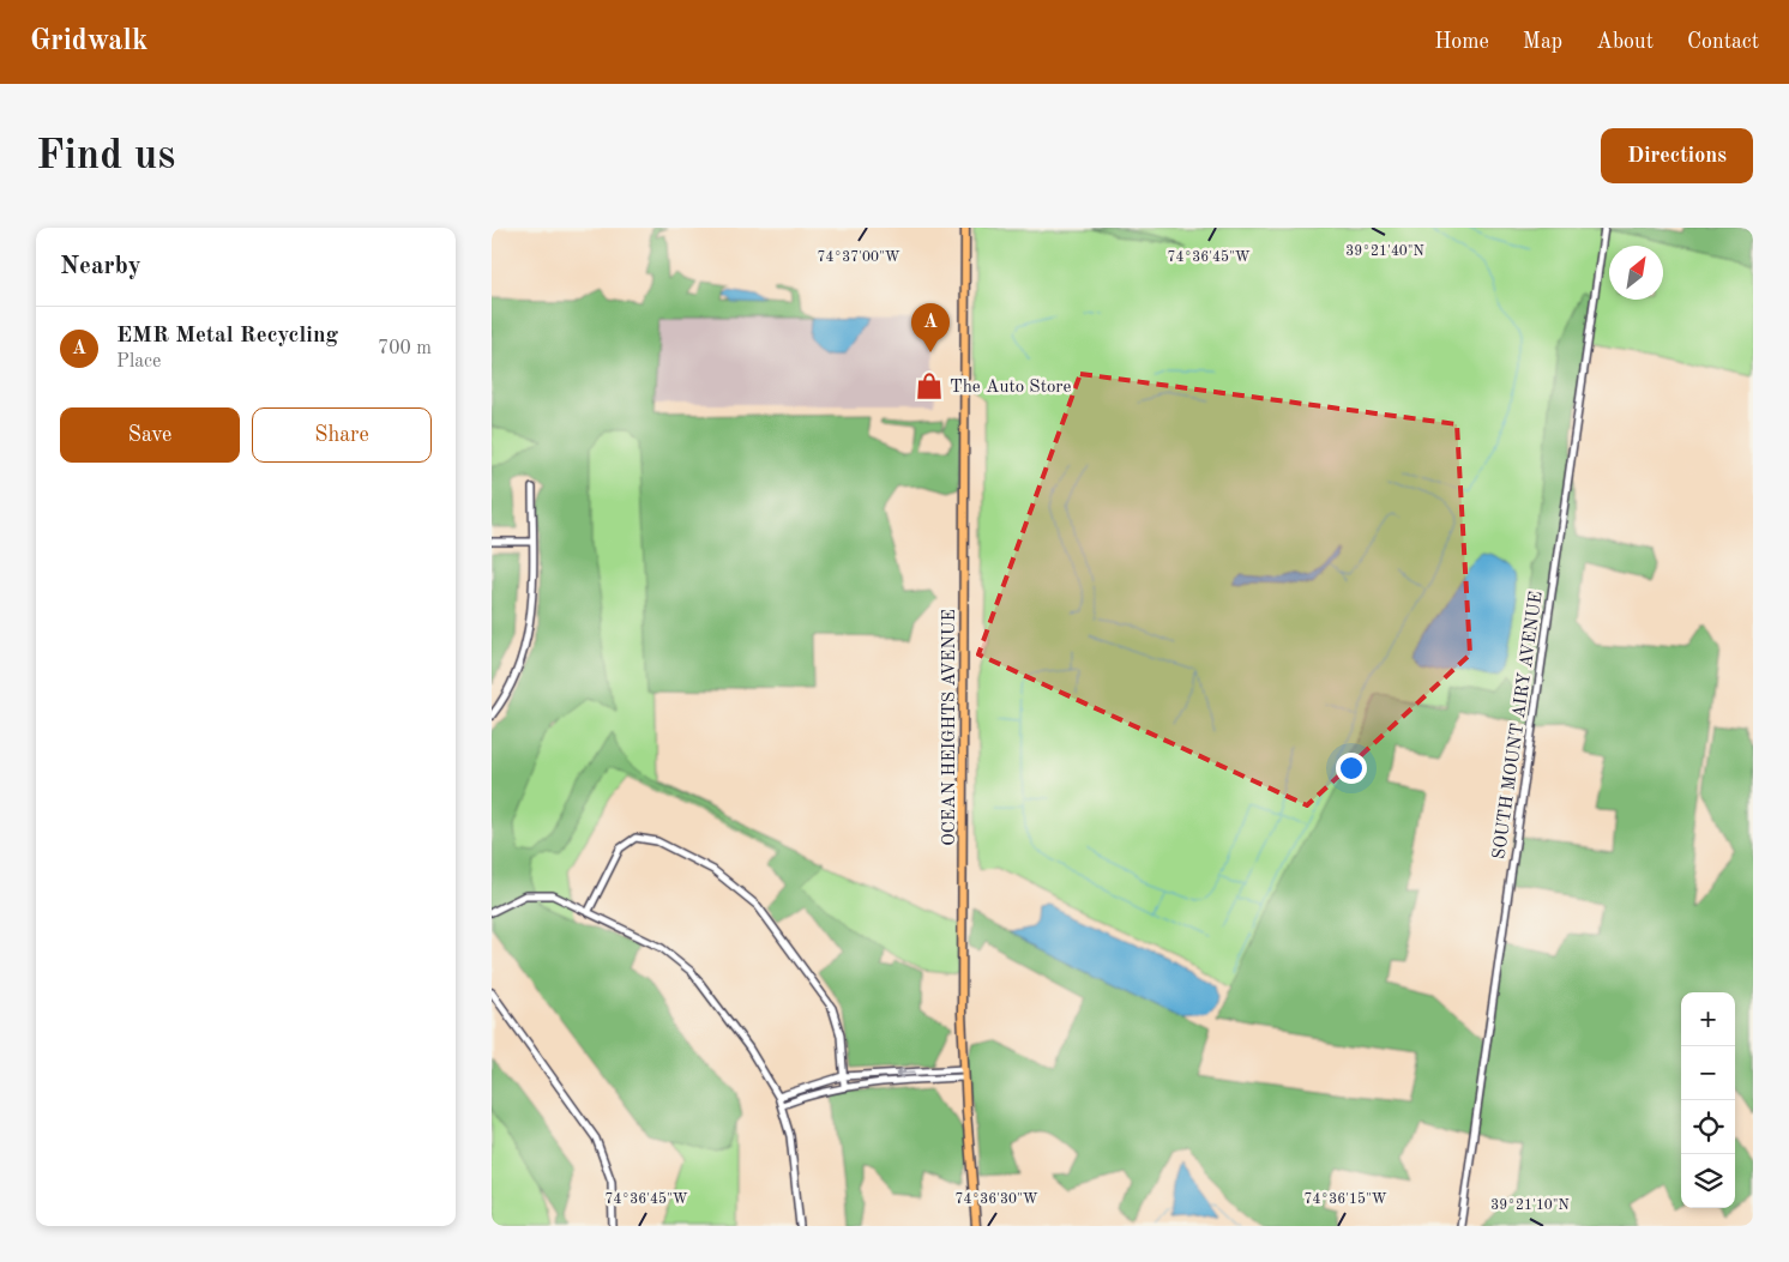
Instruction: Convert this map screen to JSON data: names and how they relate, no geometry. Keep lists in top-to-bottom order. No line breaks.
{"streets":{"main road":["OCEAN HEIGHTS AVENUE"],"street":["SOUTH MOUNT AIRY AVENUE"]},"places":{"shop":["The Auto Store"]},"north":"top right","page":{"header":"Gridwalk","nav":["Home","Map","About","Contact"],"buttons":["Directions",["Save","Share"]],"title":"Find us","heading":"Nearby","pins":"A","list":[{"mark":"A","name":"EMR Metal Recycling","note":"Place","value":"700 m"}],"map_buttons":["+","−"]},"coordinates":["39°21'40\"N","74°36'45\"W","74°37'00\"W","74°36'30\"W","74°36'15\"W","39°21'10\"N"]}
